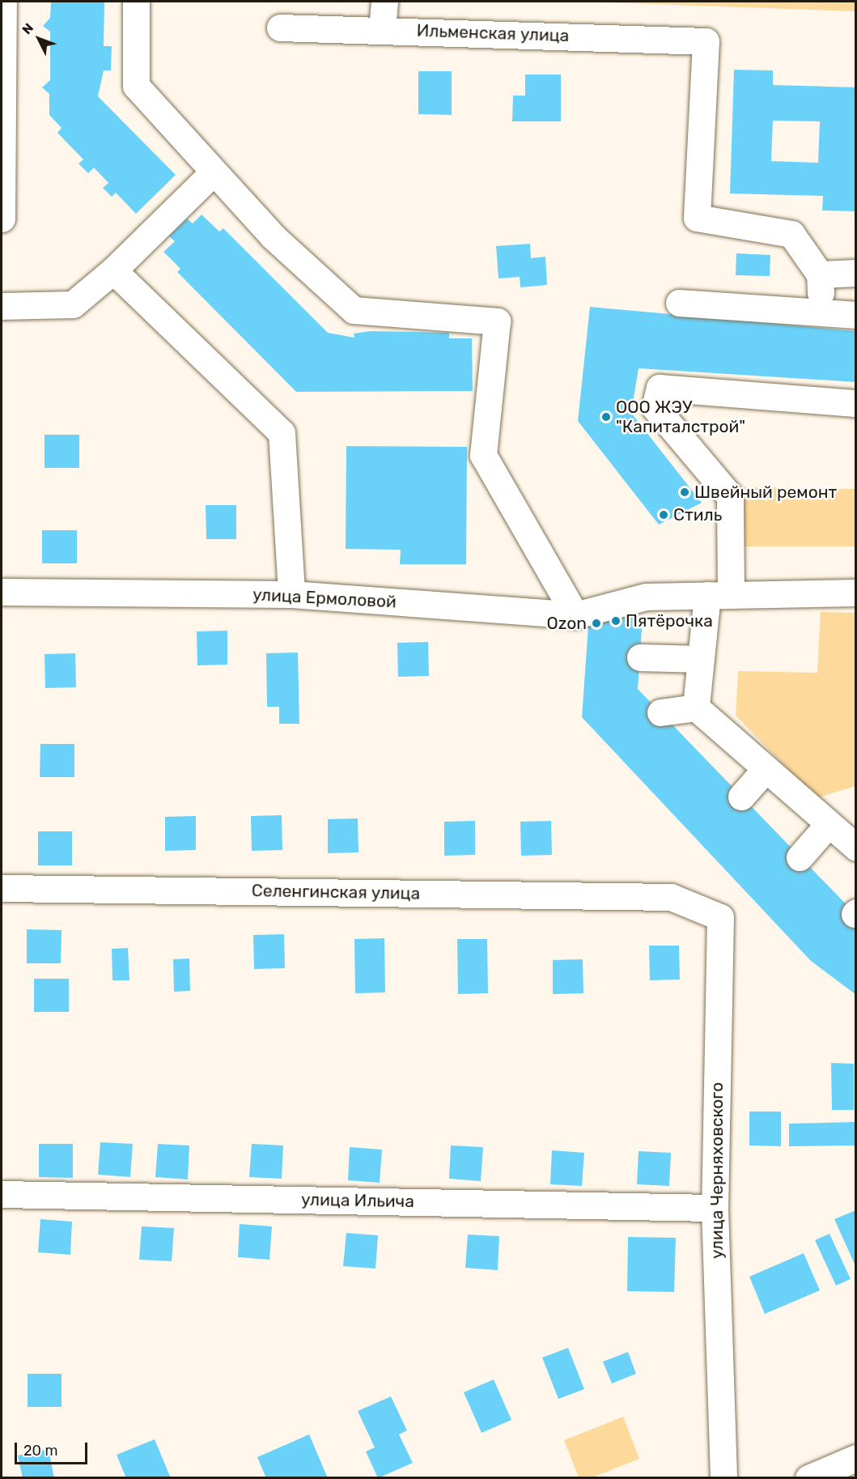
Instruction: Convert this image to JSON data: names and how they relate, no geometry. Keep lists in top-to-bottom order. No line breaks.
{"streets":{"street":["Ильменская улица","улица Ермоловой","Селенгинская улица","улица Черняховского","улица Ильича"]},"crossings":[["Селенгинская улица","улица Черняховского"],["улица Черняховского","улица Ильича"]],"places":["ООО ЖЭУ \"Капиталстрой\"","Швейный ремонт","Стиль","Пятёрочка","Ozon"],"scale_bar":"20 m","north":"top left"}
